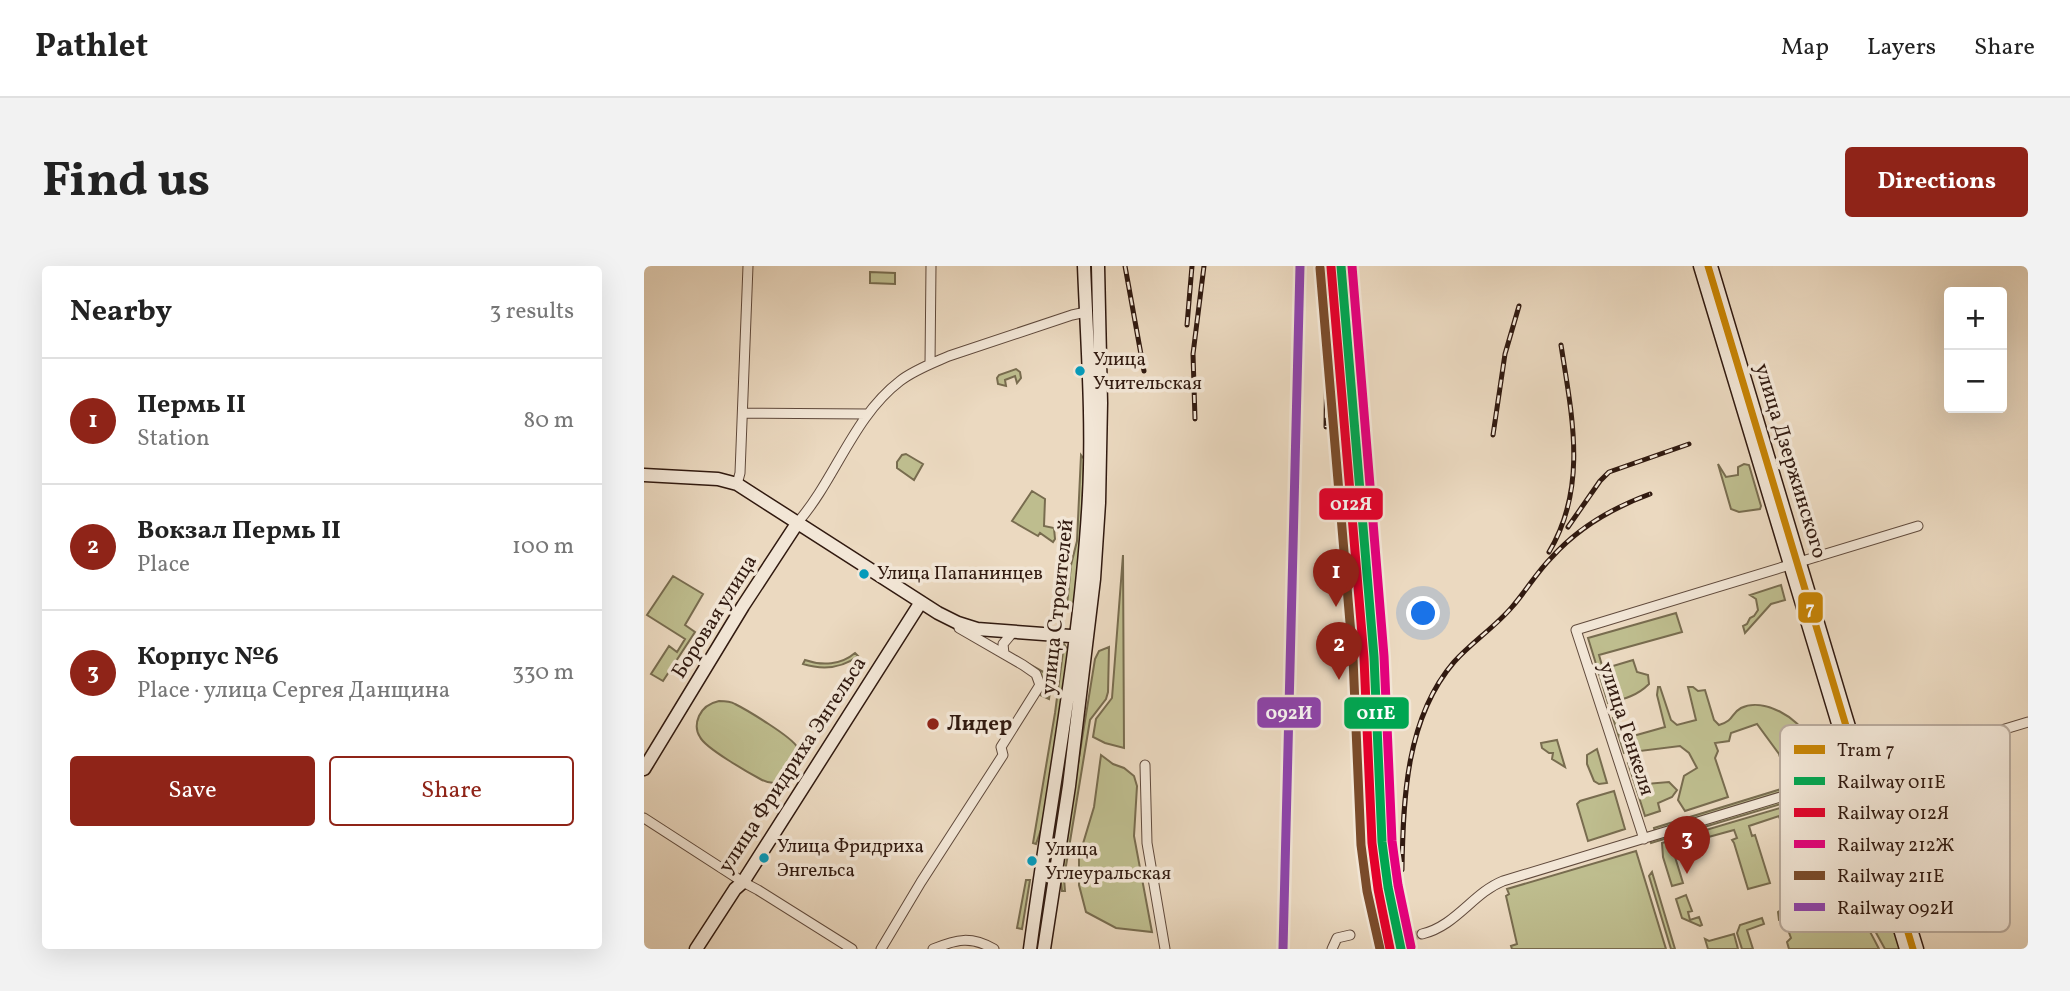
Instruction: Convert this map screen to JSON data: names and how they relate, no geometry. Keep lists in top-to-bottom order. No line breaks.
{"streets":{"main road":["улица Дзержинского","улица Строителей","Боровая улица","улица Фридриха Энгельса"],"street":["улица Генкеля"]},"crossings":[["улица Дзержинского","улица Генкеля"]],"places":["Улица Учительская","Улица Папанинцев","Лидер","Улица Фридриха Энгельса","Улица Углеуральская"],"lines":["tram line 7","rail line 011Е","rail line 212Ж","rail line 092И","rail line 012Я","rail line 211Е"],"legend":["Tram 7","Railway 011Е","Railway 012Я","Railway 212Ж","Railway 211Е","Railway 092И"],"page":{"header":"Pathlet","nav":["Map","Layers","Share"],"buttons":["Directions",["Save","Share"]],"title":"Find us","heading":["Nearby","3 results"],"map_buttons":["+","−"],"list":[{"mark":"1","name":"Пермь II","note":"Station","value":"80 m"},{"mark":"2","name":"Вокзал Пермь II","note":"Place","value":"100 m"},{"mark":"3","name":"Корпус №6","note":"Place · улица Сергея Данщина","value":"330 m"}],"pins":["1","2","3"]}}
